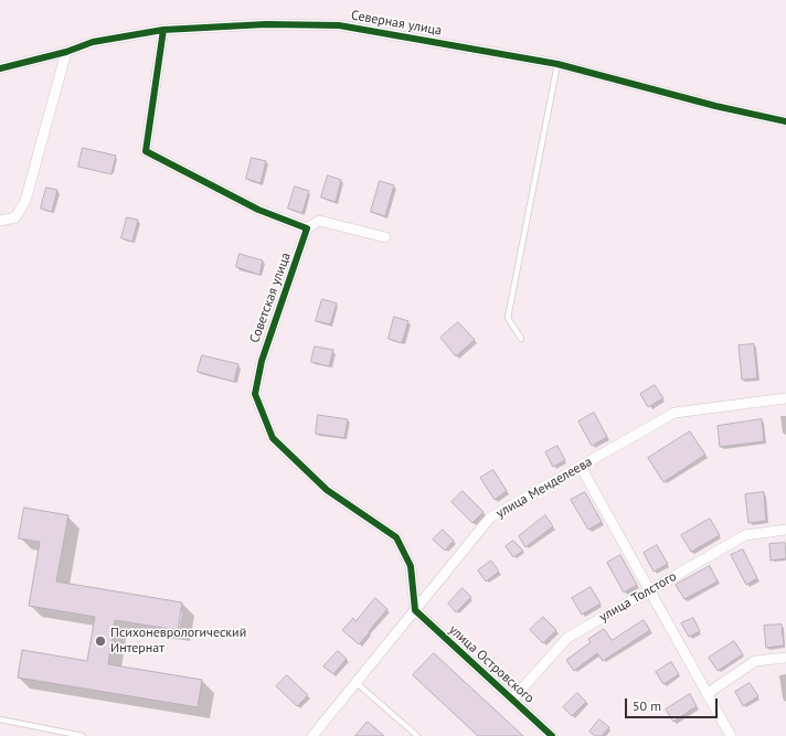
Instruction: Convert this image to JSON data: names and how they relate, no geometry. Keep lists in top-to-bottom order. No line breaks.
{"streets":{"street":["Северная улица","Советская улица","улица Менделеева","улица Толстого","улица Островского"]},"crossings":[["Советская улица","улица Менделеева"],["Советская улица","улица Островского"],["улица Менделеева","улица Островского"],["улица Толстого","улица Островского"]],"places":["Психоневрологический Интернат"],"scale_bar":"50 m"}
